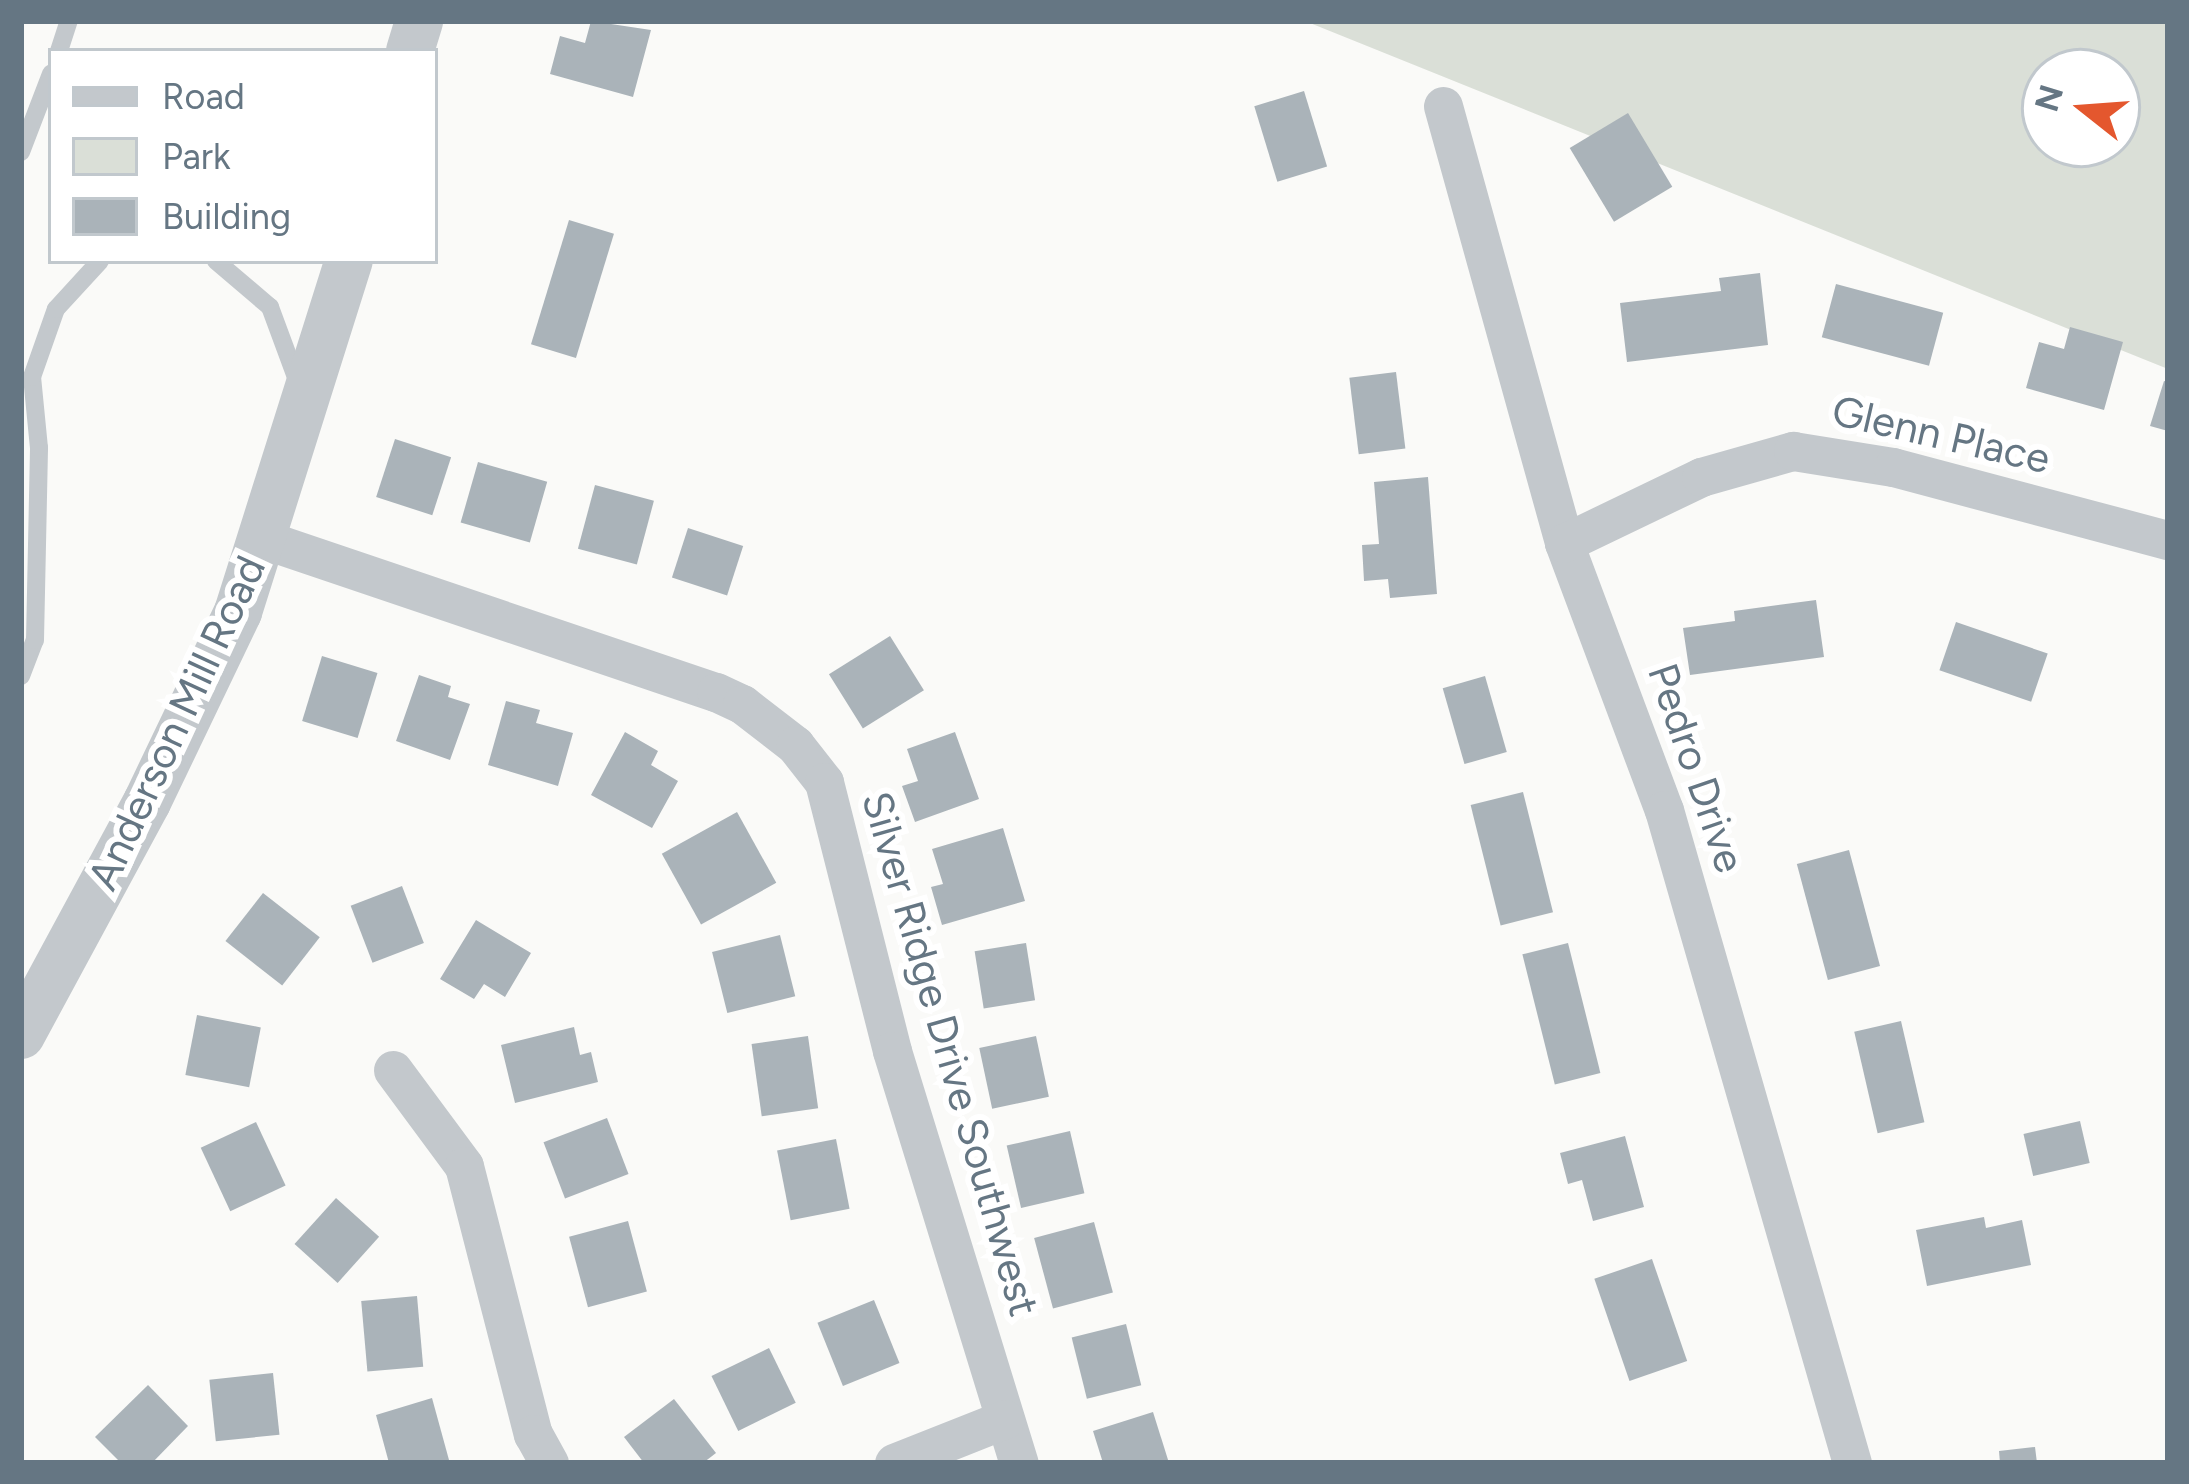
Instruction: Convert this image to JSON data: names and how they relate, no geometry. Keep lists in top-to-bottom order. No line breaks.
{"streets":{"street":["Glenn Place","Anderson Mill Road","Pedro Drive","Silver Ridge Drive Southwest"]},"crossings":[["Glenn Place","Pedro Drive"],["Anderson Mill Road","Silver Ridge Drive Southwest"]],"legend":["Road","Park","Building"],"north":"left"}
